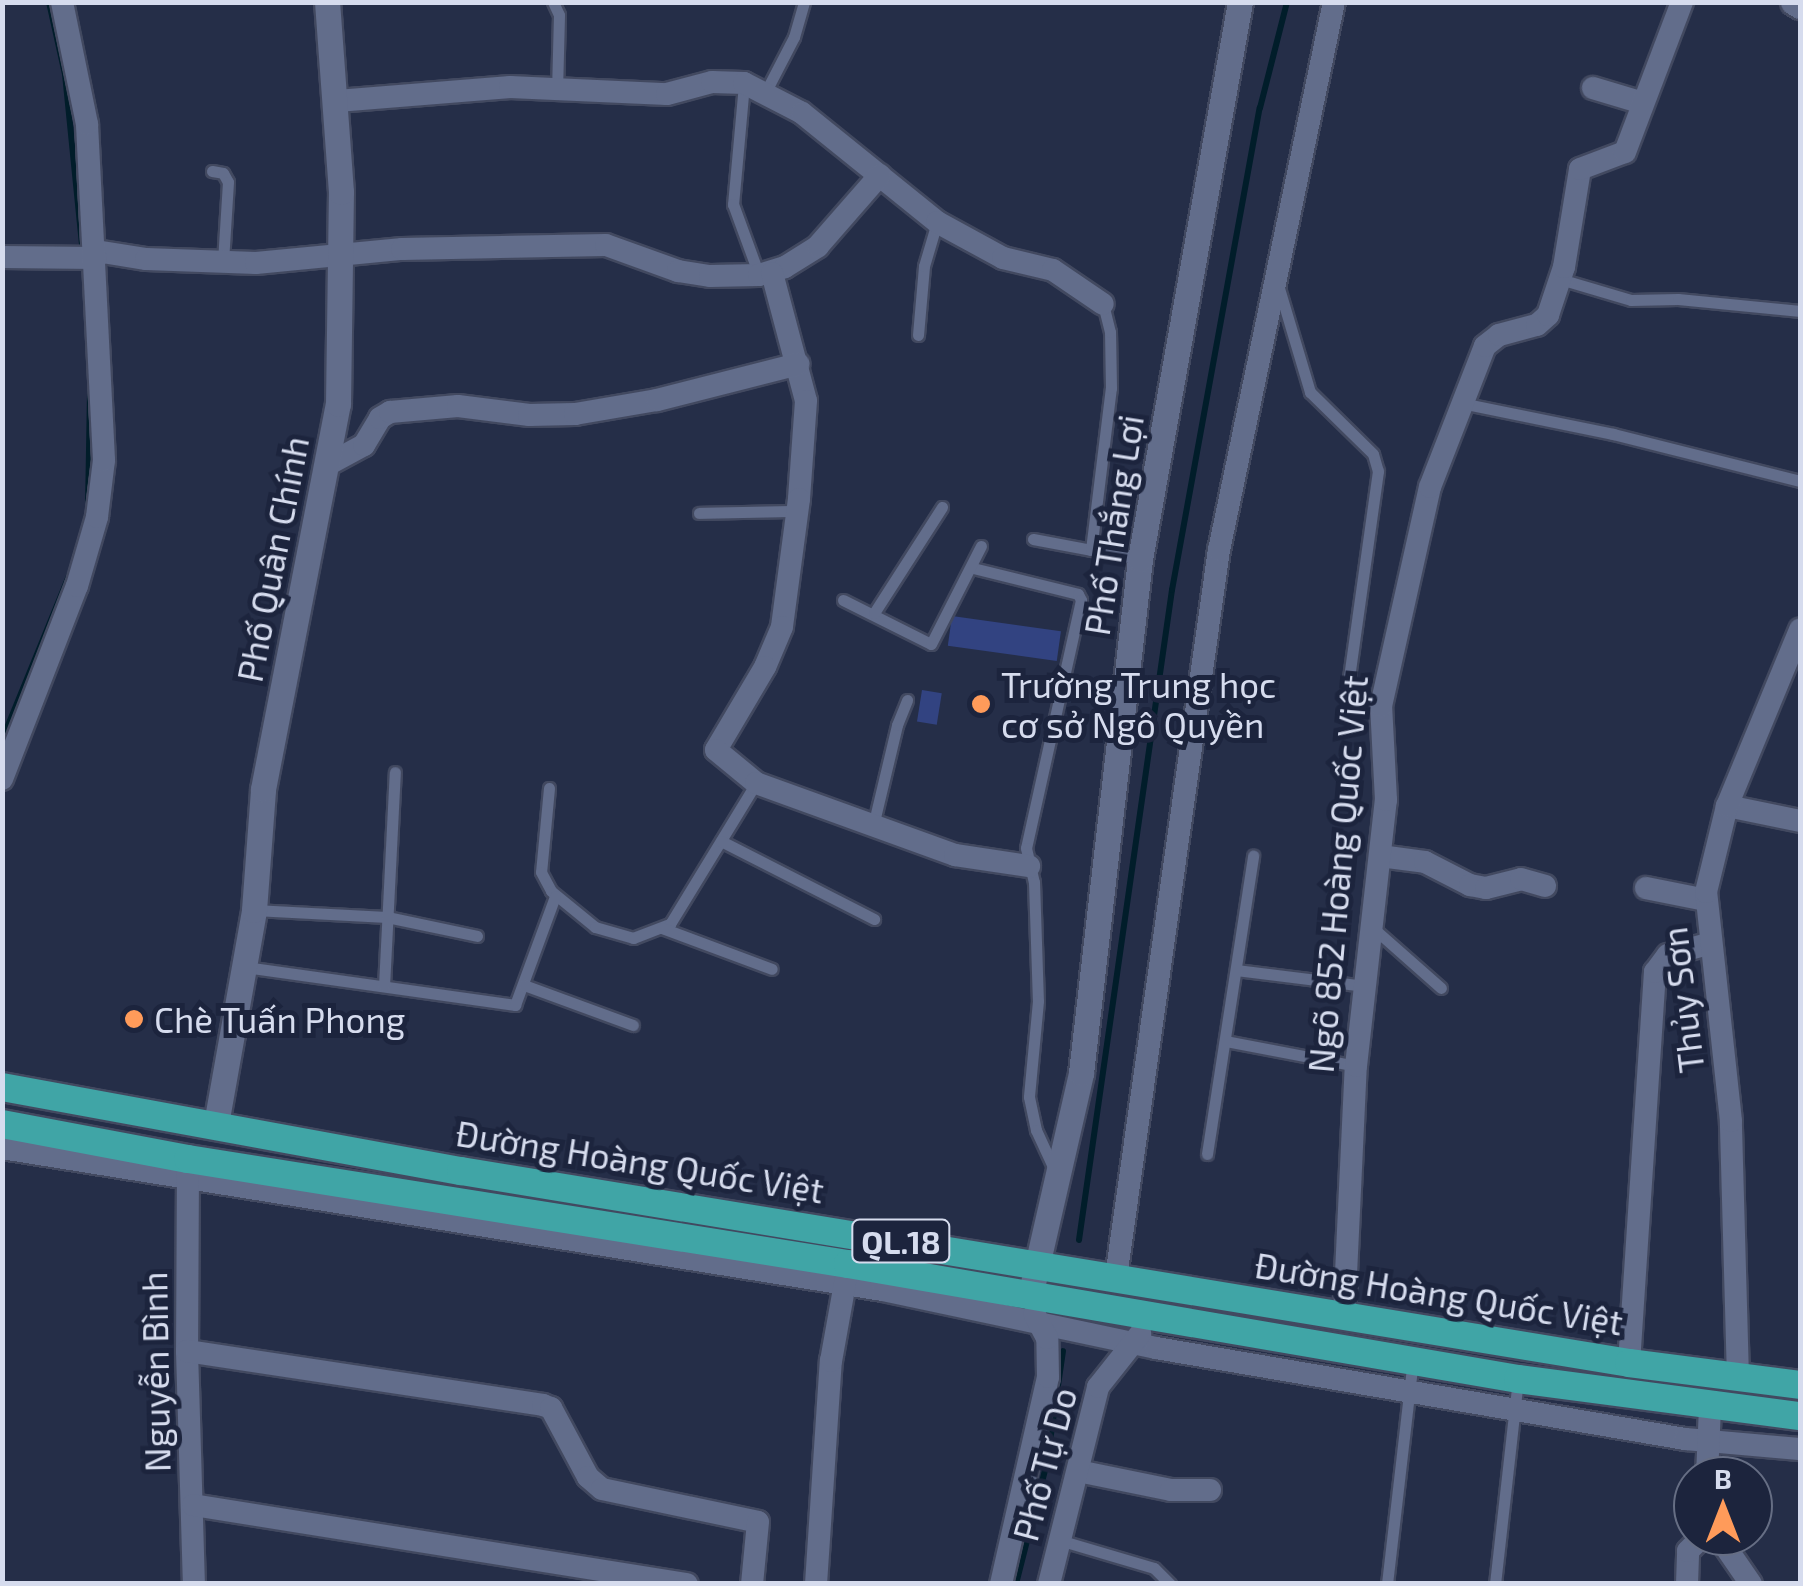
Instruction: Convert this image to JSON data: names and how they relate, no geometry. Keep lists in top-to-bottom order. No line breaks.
{"streets":{"highway":["Đường Hoàng Quốc Việt","QL.18"],"street":["Phố Thắng Lợi","Phố Quân Chính","Ngõ 852 Hoàng Quốc Việt","Thủy Sơn","Nguyễn Bình","Phố Tự Do"]},"crossings":[["Phố Thắng Lợi","Đường Hoàng Quốc Việt"],["Phố Quân Chính","Đường Hoàng Quốc Việt"],["Ngõ 852 Hoàng Quốc Việt","Đường Hoàng Quốc Việt"],["Thủy Sơn","Đường Hoàng Quốc Việt"],["Đường Hoàng Quốc Việt","Nguyễn Bình"],["Đường Hoàng Quốc Việt","Phố Tự Do"]],"places":["Trường Trung học cơ sở Ngô Quyền","Chè Tuấn Phong"],"north":"top"}
